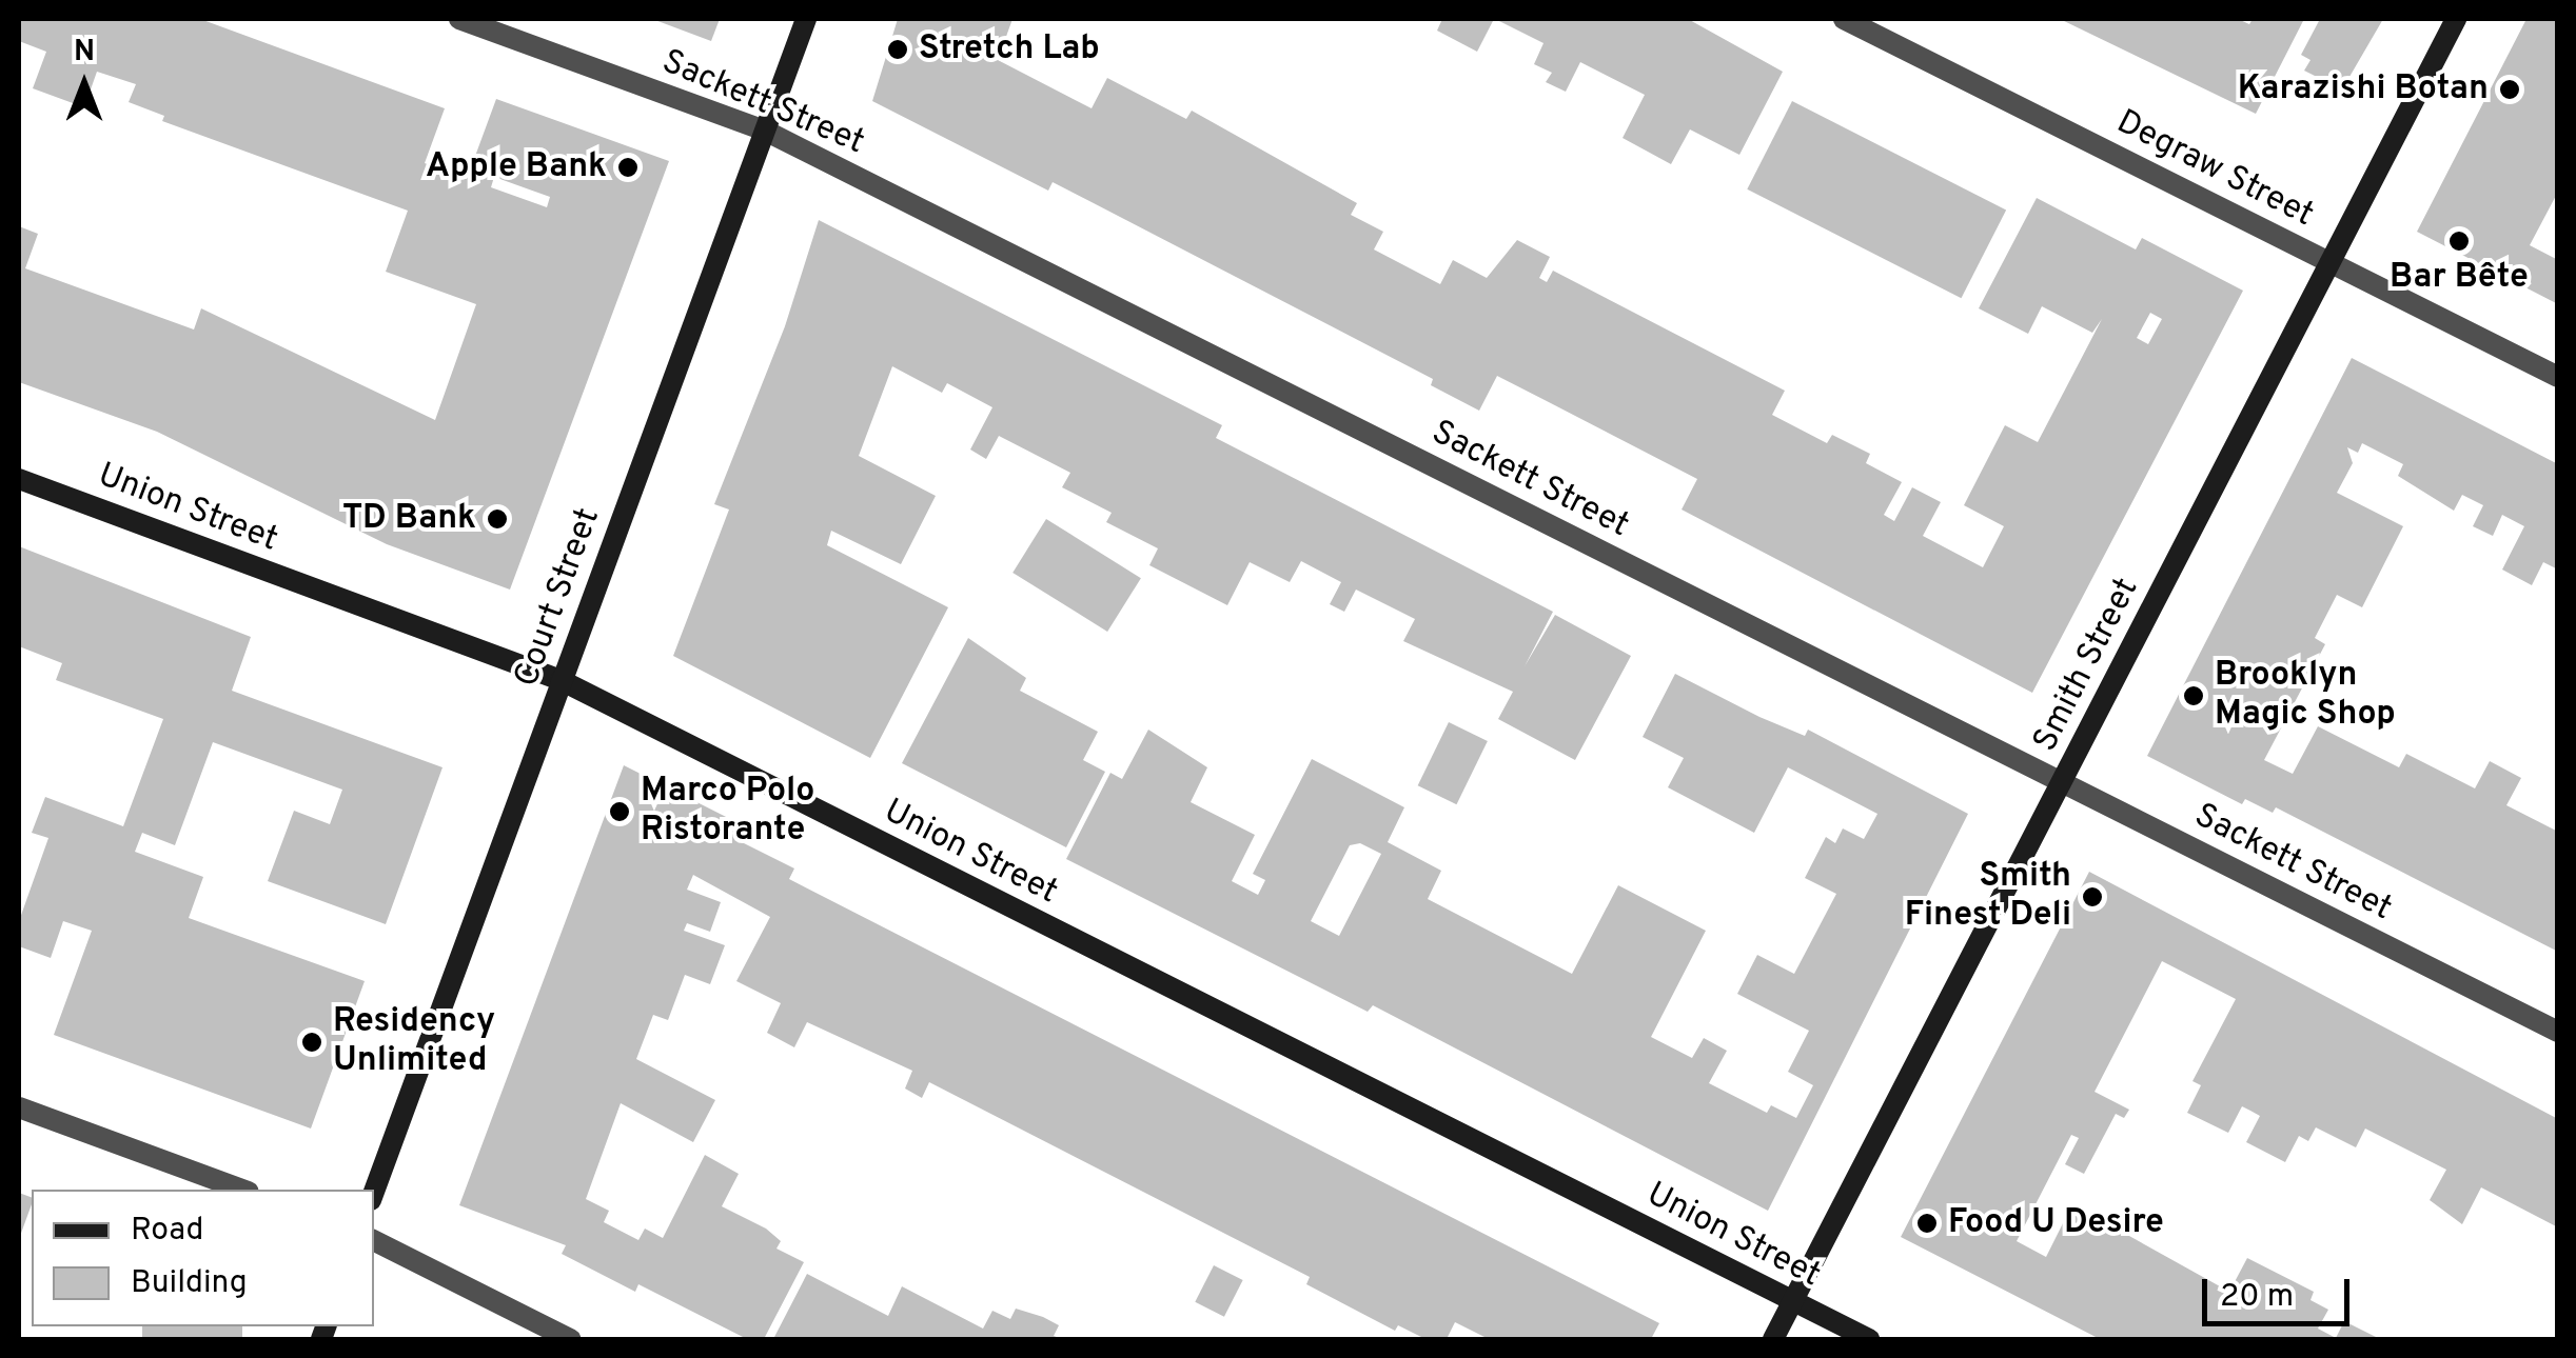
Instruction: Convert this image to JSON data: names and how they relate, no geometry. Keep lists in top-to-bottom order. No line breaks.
{"streets":{"street":["Sackett Street","Degraw Street","Union Street","Court Street","Smith Street"]},"crossings":[["Sackett Street","Court Street"],["Sackett Street","Smith Street"],["Degraw Street","Smith Street"],["Union Street","Court Street"],["Union Street","Smith Street"]],"places":["Stretch Lab","Karazishi Botan","Apple Bank","Bar Bête","TD Bank","Brooklyn Magic Shop","Marco Polo Ristorante","Smith Finest Deli","Residency Unlimited","Food U Desire"],"legend":["Road","Building"],"scale_bar":"20 m","north":"top"}
